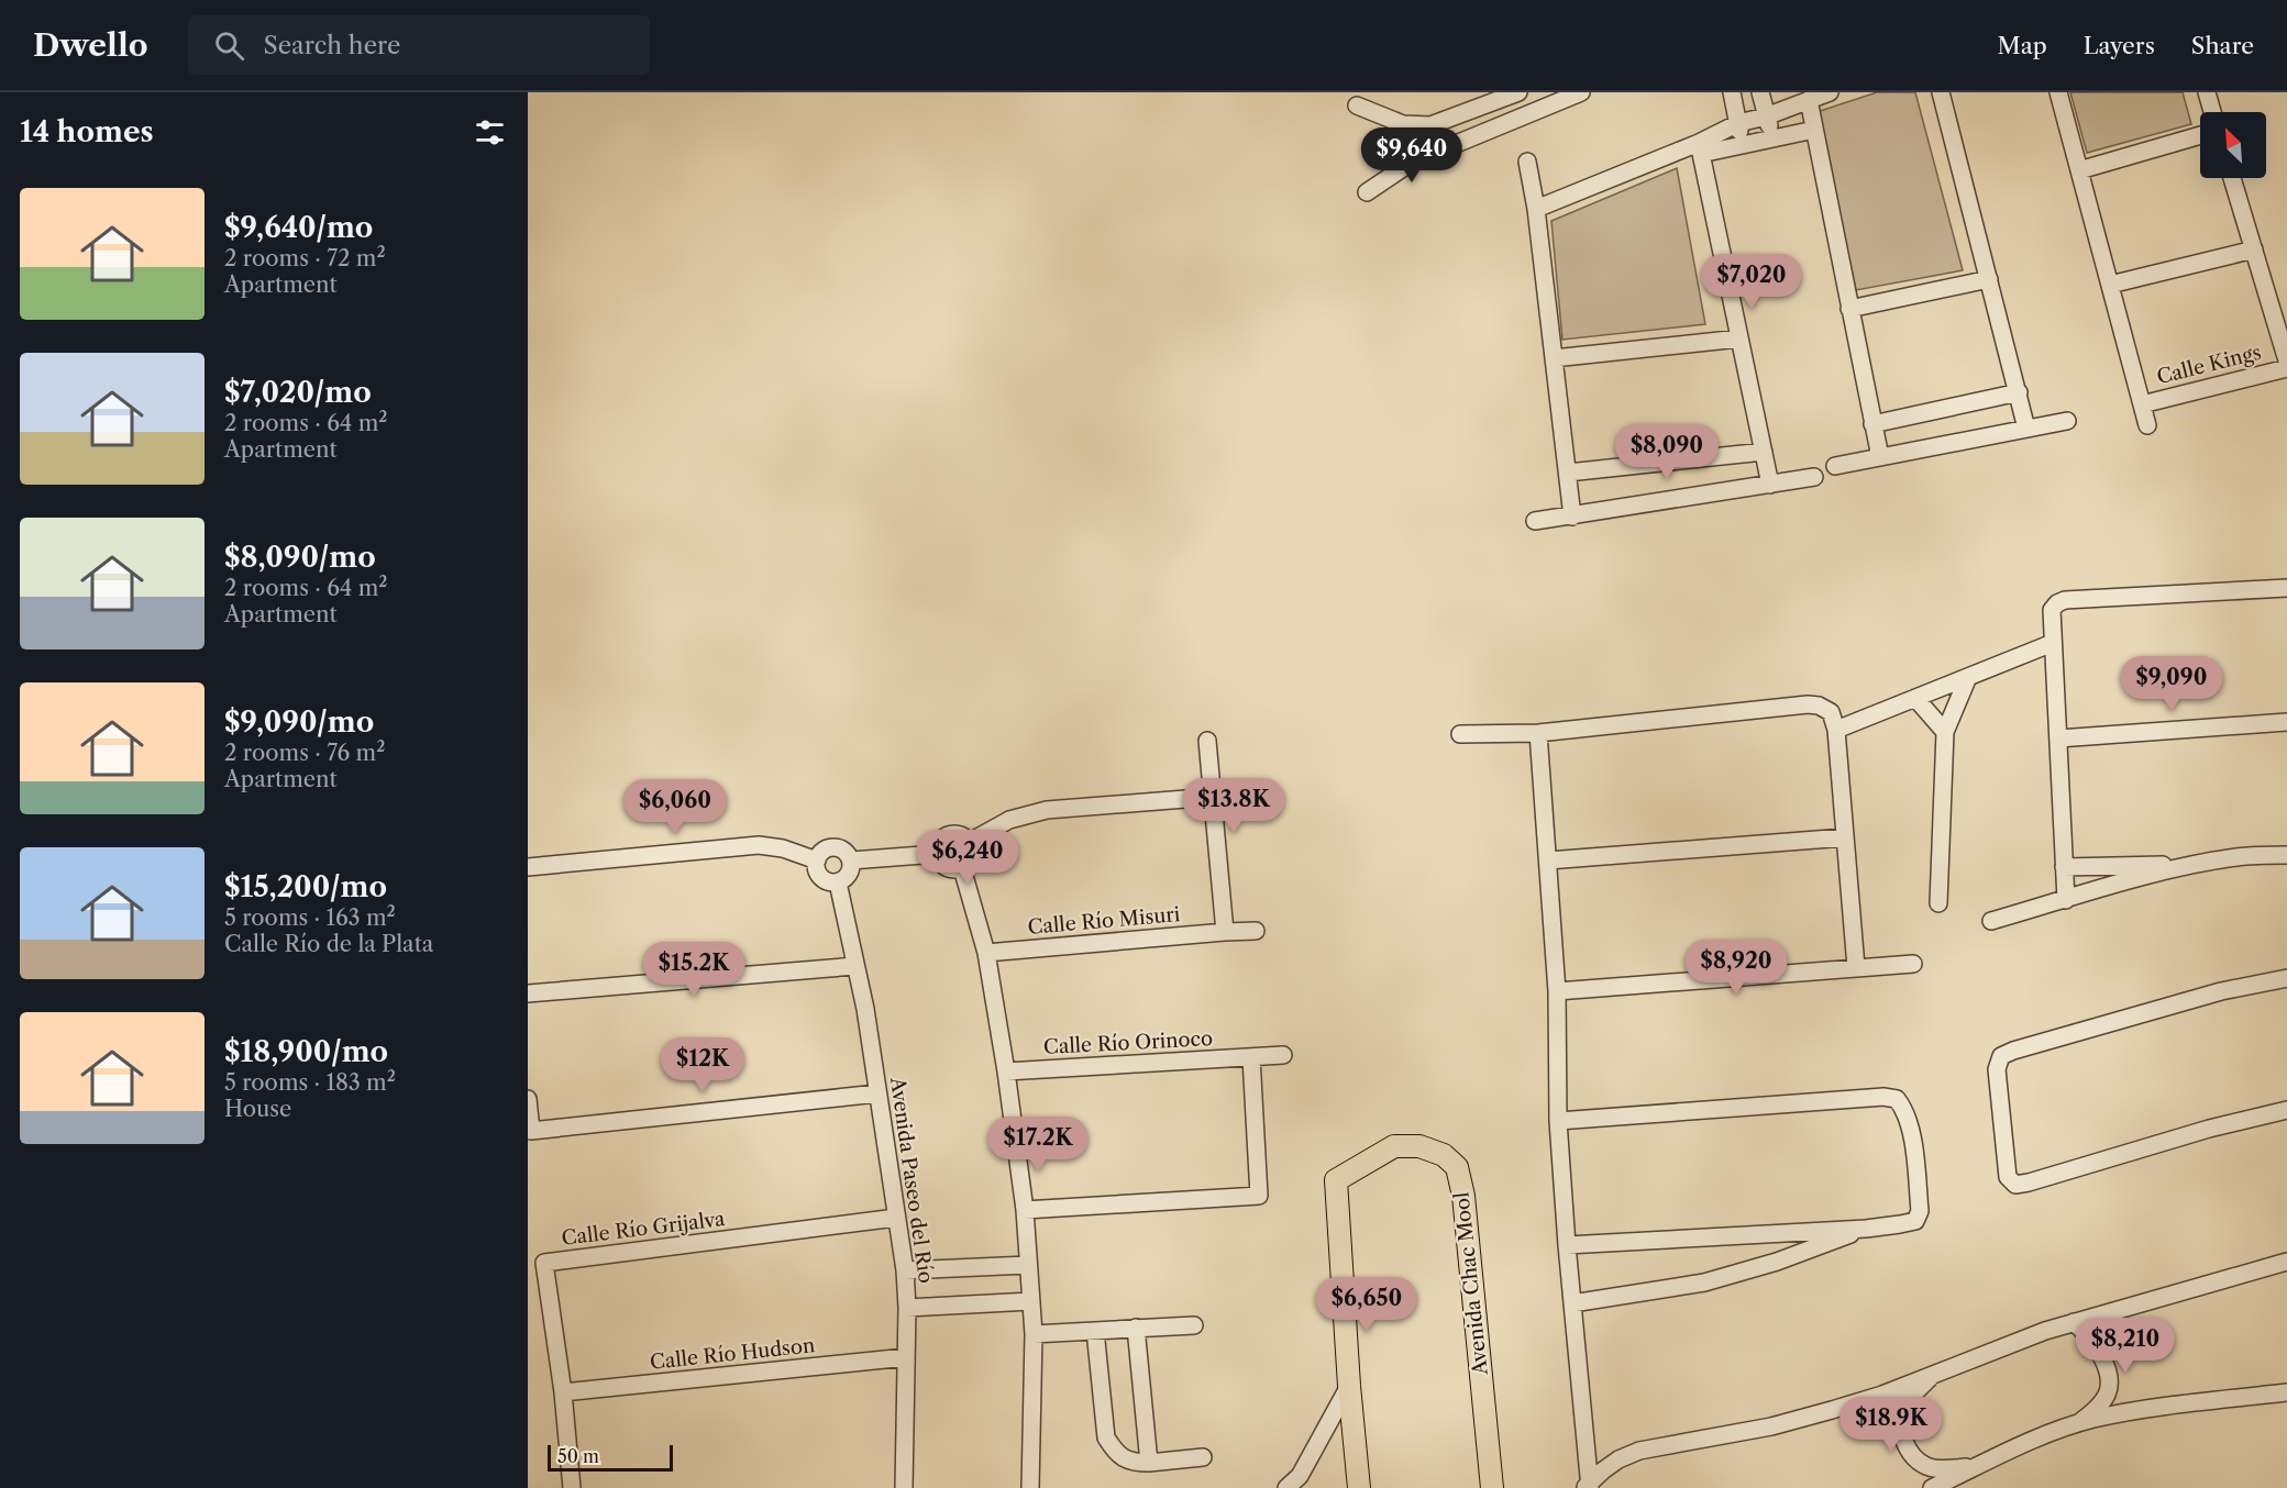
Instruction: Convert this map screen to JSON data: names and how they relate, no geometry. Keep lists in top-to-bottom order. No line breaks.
{"streets":{"main road":["Avenida Chac Mool"],"street":["Calle Kings","Calle Río Misuri","Calle Río Orinoco","Avenida Paseo del Río","Calle Río Grijalva","Calle Río Hudson"]},"crossings":[["Avenida Paseo del Río","Calle Río Grijalva"],["Avenida Paseo del Río","Calle Río Hudson"],["Calle Río Grijalva","Calle Río Hudson"]],"scale_bar":"50 m","north":"top left","page":{"header":"Dwello","search":"Search here","nav":["Map","Layers","Share"],"heading":"14 homes","price":["$9,640","$7,020","$8,090","$9,090","$13.8K","$6,060","$6,240","$8,920","$15.2K","$12K","$17.2K","$6,650","$8,210","$18.9K"],"list":[{"name":"$9,640/mo","note":"2 rooms · 72 m² · Apartment"},{"name":"$7,020/mo","note":"2 rooms · 64 m² · Apartment"},{"name":"$8,090/mo","note":"2 rooms · 64 m² · Apartment"},{"name":"$9,090/mo","note":"2 rooms · 76 m² · Apartment"},{"name":"$15,200/mo","note":"5 rooms · 163 m² · Calle Río de la Plata"},{"name":"$18,900/mo","note":"5 rooms · 183 m² · House"}],"scale":"50 m"}}
